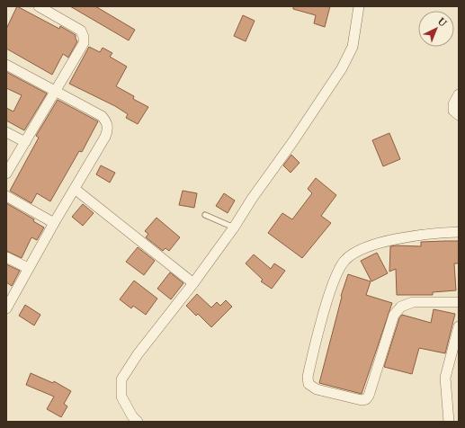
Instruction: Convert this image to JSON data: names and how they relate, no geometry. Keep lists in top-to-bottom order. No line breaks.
{"north":"top right"}
